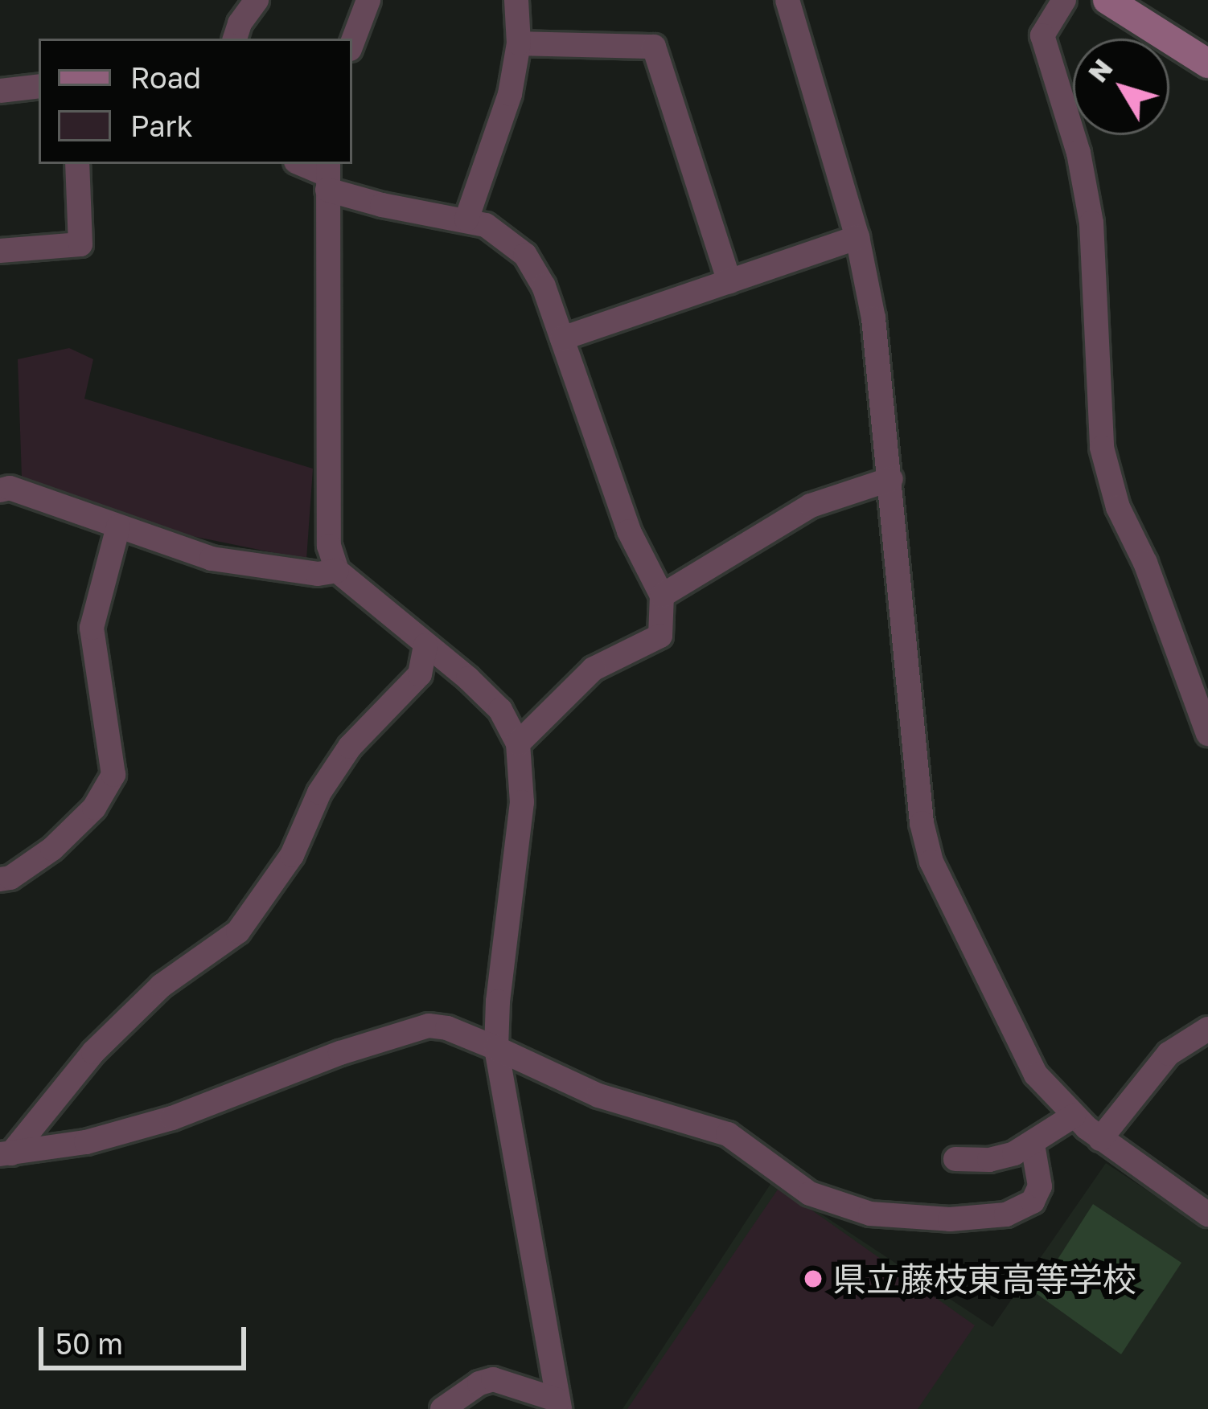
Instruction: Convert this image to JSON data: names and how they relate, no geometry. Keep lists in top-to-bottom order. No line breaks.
{"places":["県立藤枝東高等学校"],"legend":["Road","Park"],"scale_bar":"50 m","north":"top left"}
